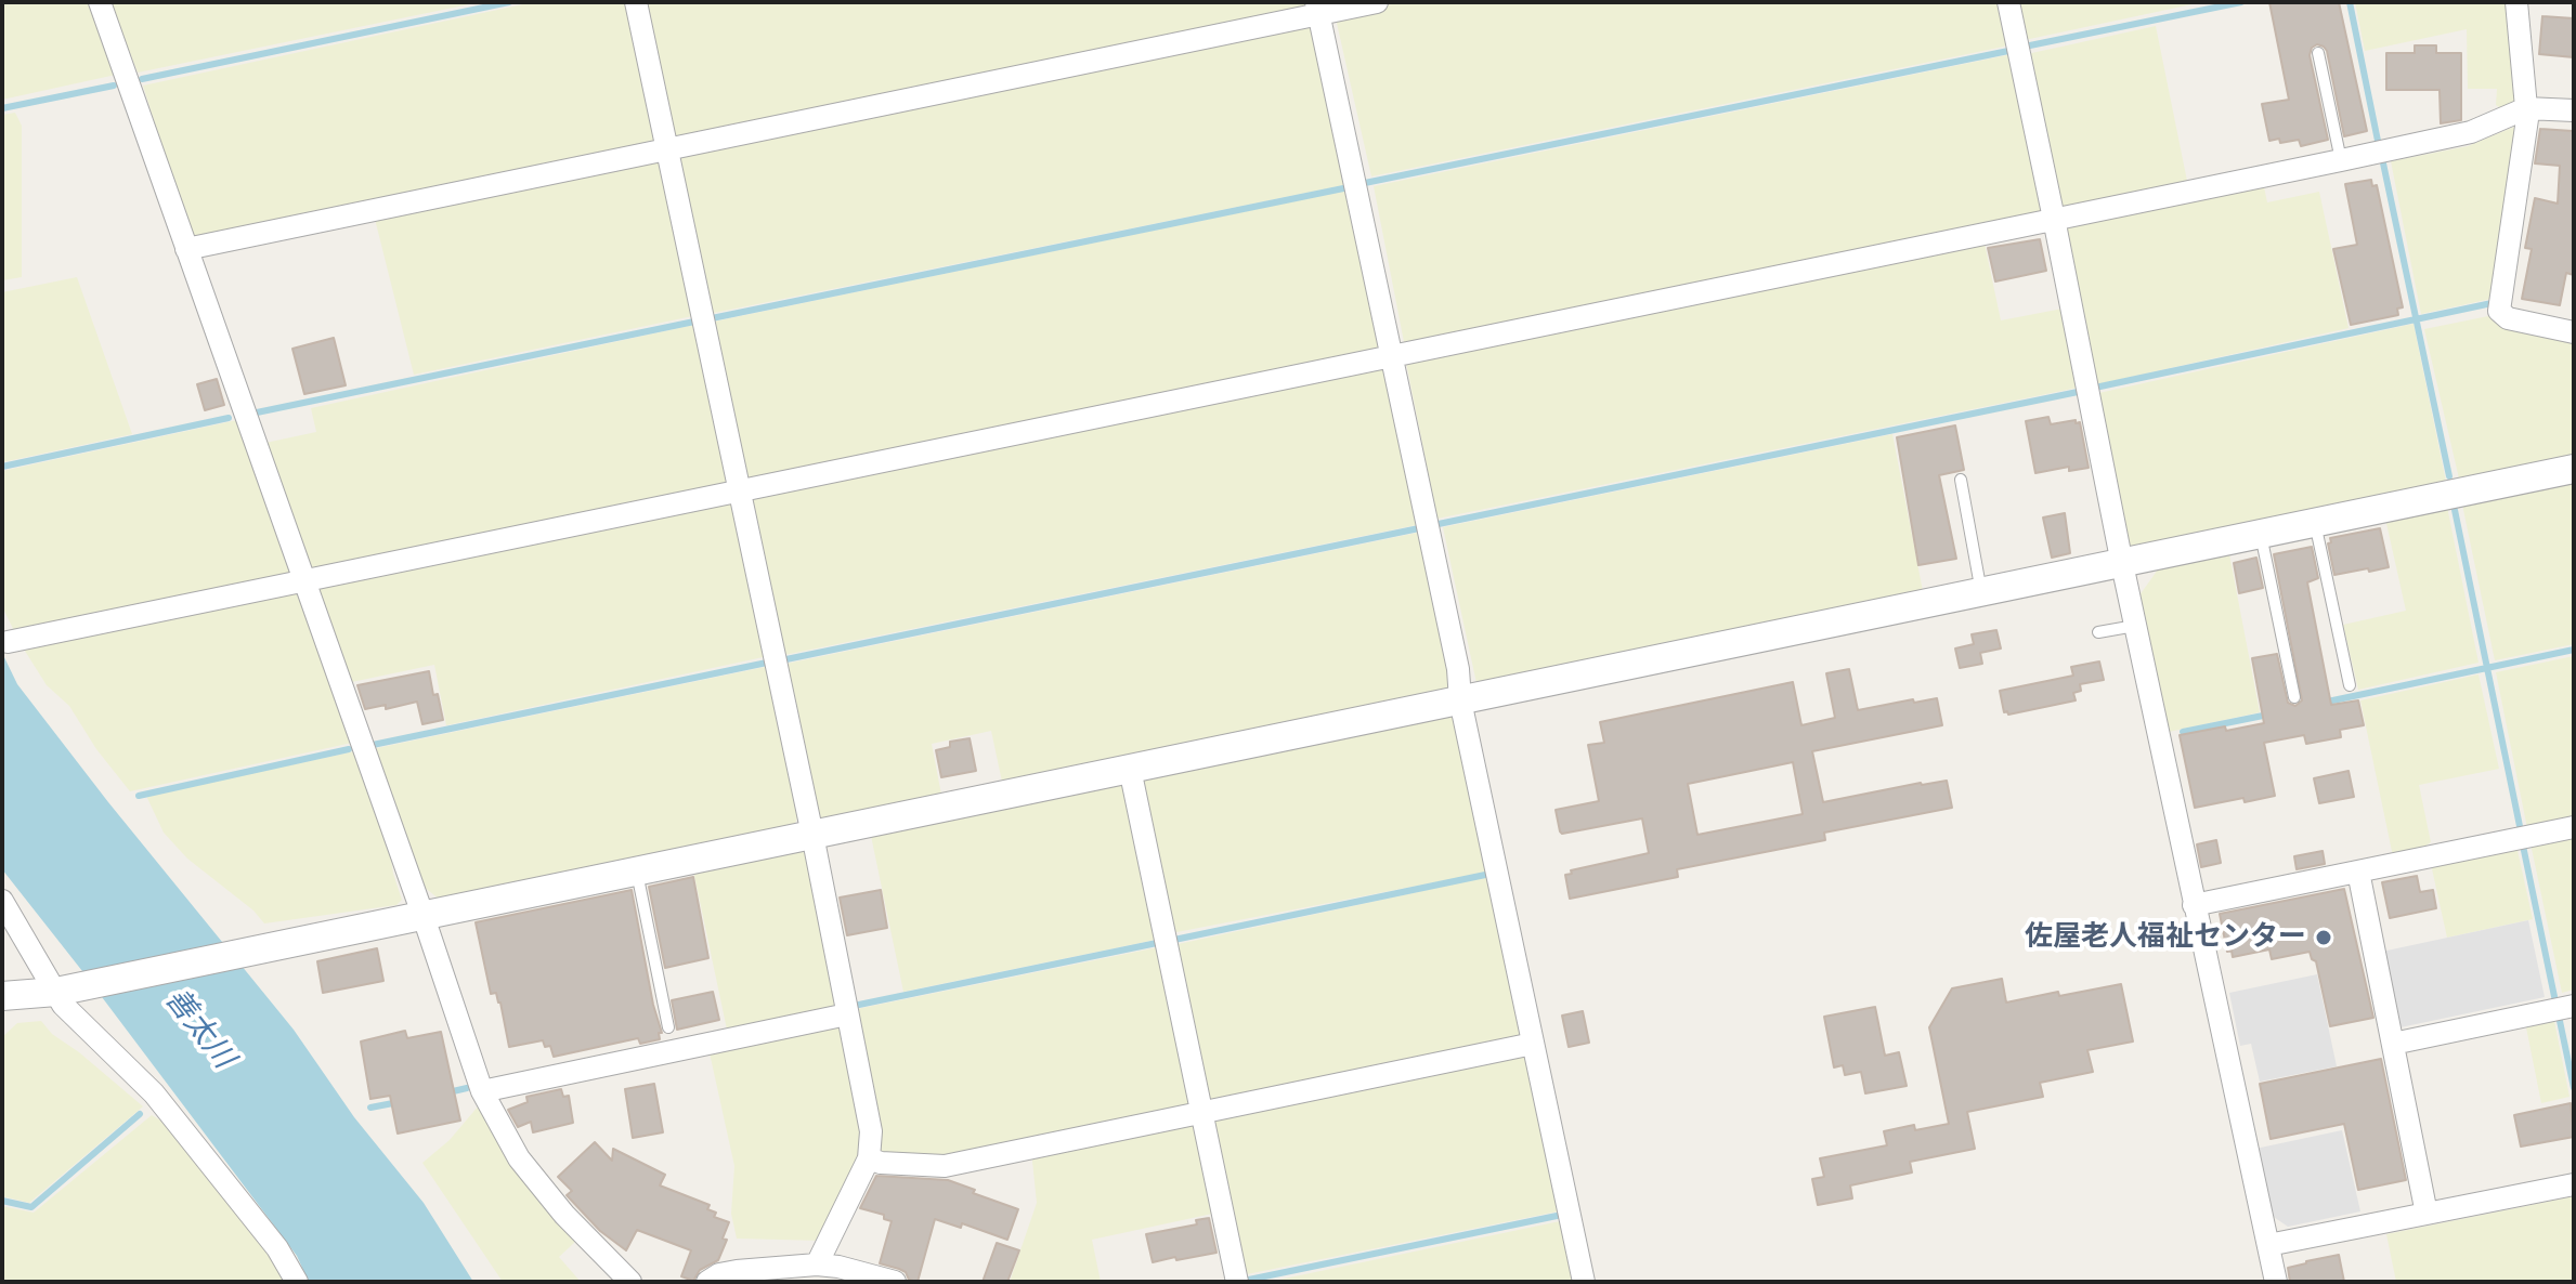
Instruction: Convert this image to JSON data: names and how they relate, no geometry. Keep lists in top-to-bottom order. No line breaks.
{"water":["善太川"],"places":["佐屋老人福祉センター"]}
